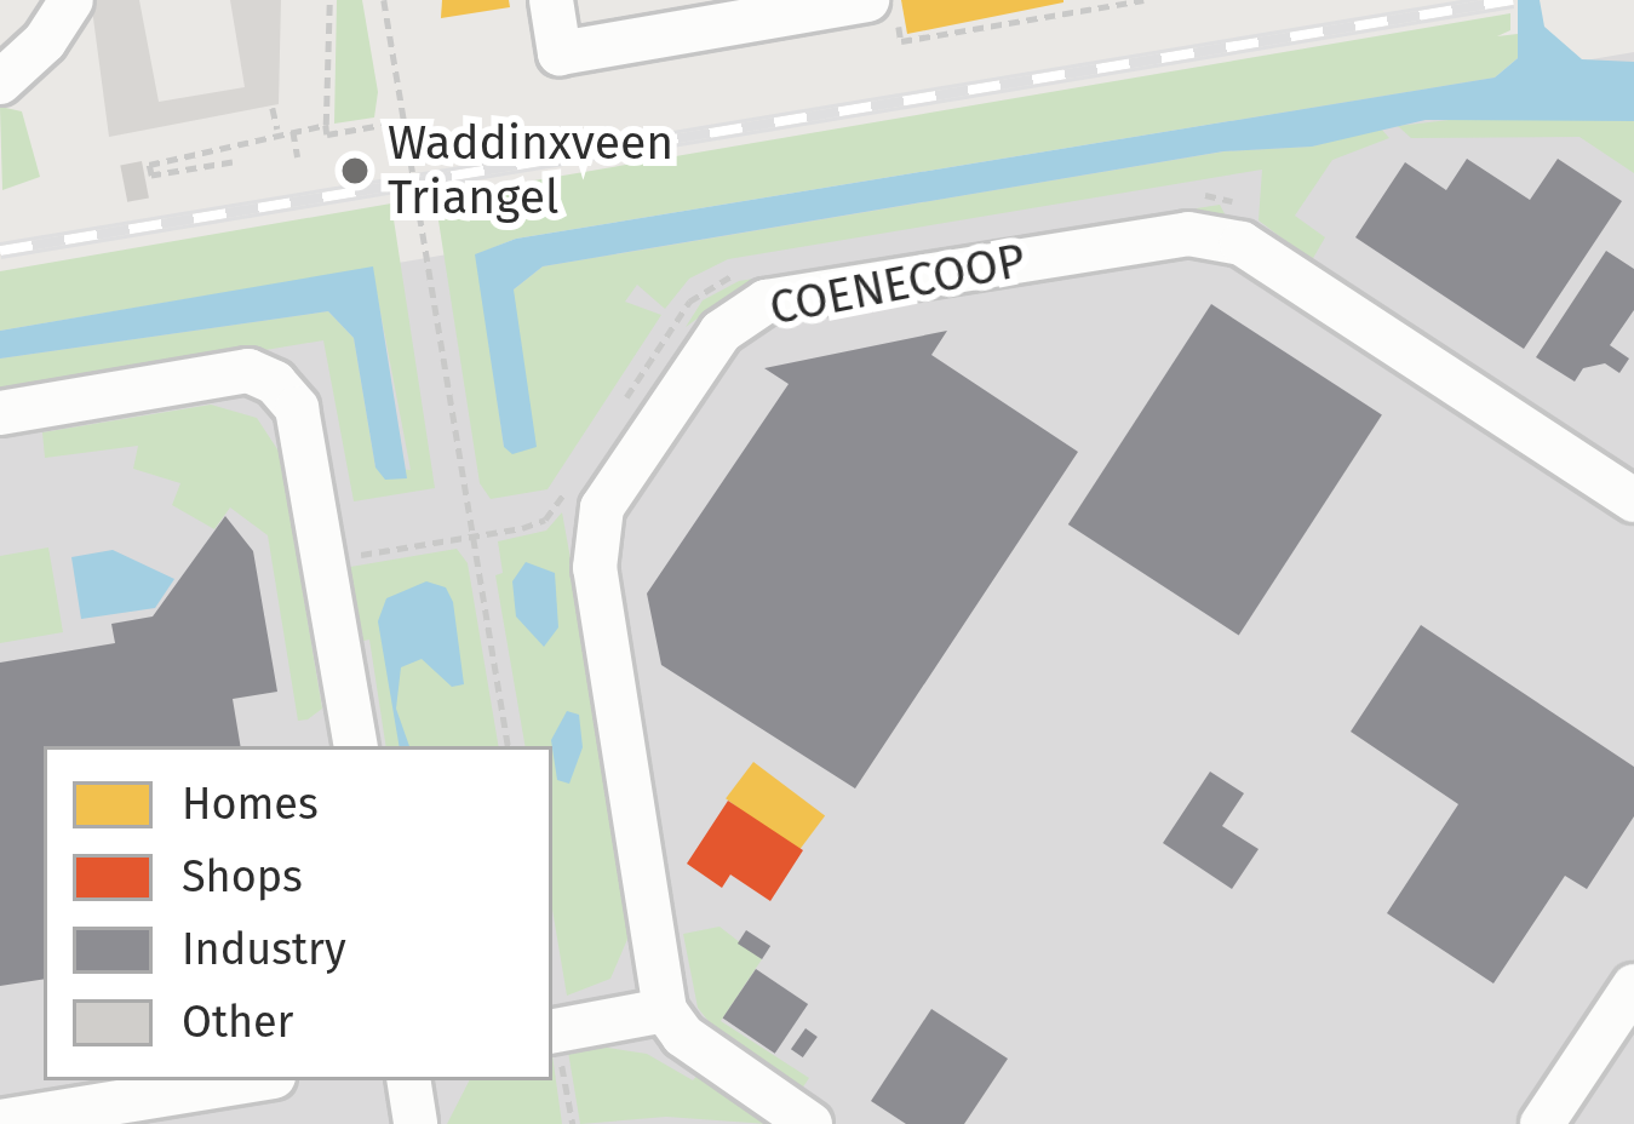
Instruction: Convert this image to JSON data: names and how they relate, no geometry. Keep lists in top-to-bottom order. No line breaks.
{"streets":{"street":["COENECOOP"]},"places":["Waddinxveen Triangel"],"legend":["Homes","Shops","Industry","Other"]}
